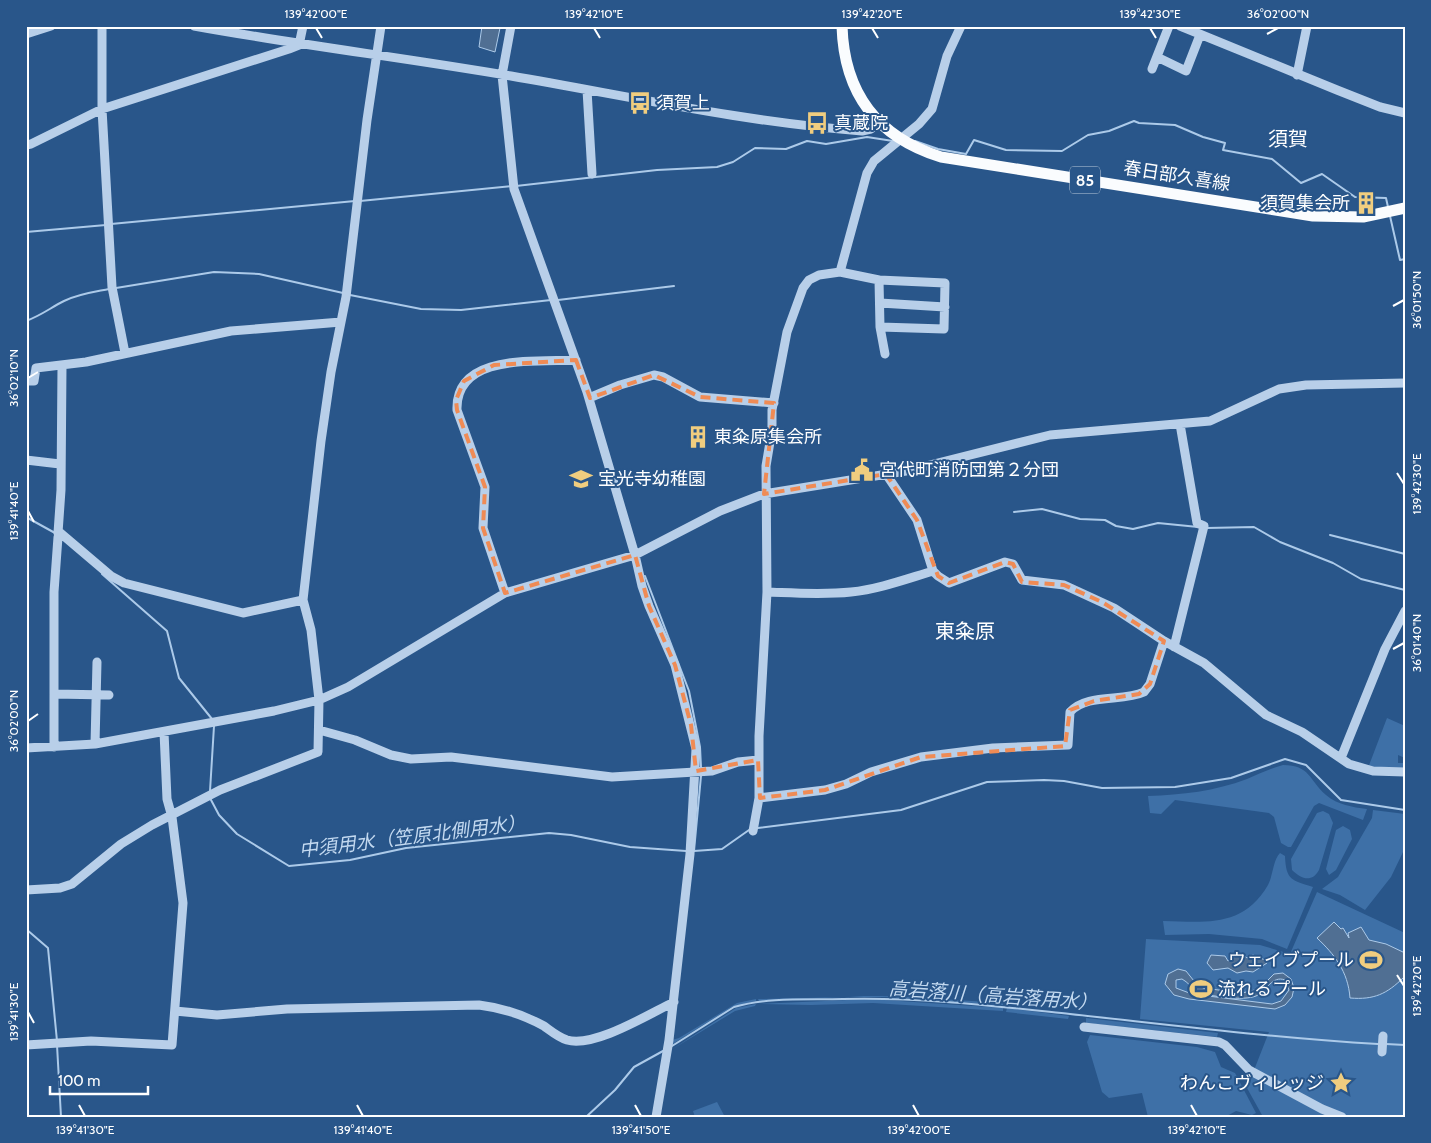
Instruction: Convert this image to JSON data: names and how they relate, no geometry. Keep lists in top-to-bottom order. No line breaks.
{"streets":{"main road":["春日部久喜線","85"]},"districts":["須賀","東粂原"],"water":["中須用水（笠原北側用水）","高岩落川（高岩落用水）"],"places":{"bus stop":["須賀上","真蔵院"],"building":["須賀集会所","東粂原集会所"],"public building":["宮代町消防団第２分団"],"school or university":["宝光寺幼稚園"],"sports":["ウェイブプール","流れるプール"],"place":["わんこヴィレッジ"]},"scale_bar":"100 m","coordinates":["139°42'00\"E","139°42'10\"E","139°42'20\"E","139°42'30\"E","36°02'00\"N","36°01'50\"N","36°02'10\"N","139°41'40\"E","36°01'40\"N","139°41'30\"E","139°41'50\"E"]}
